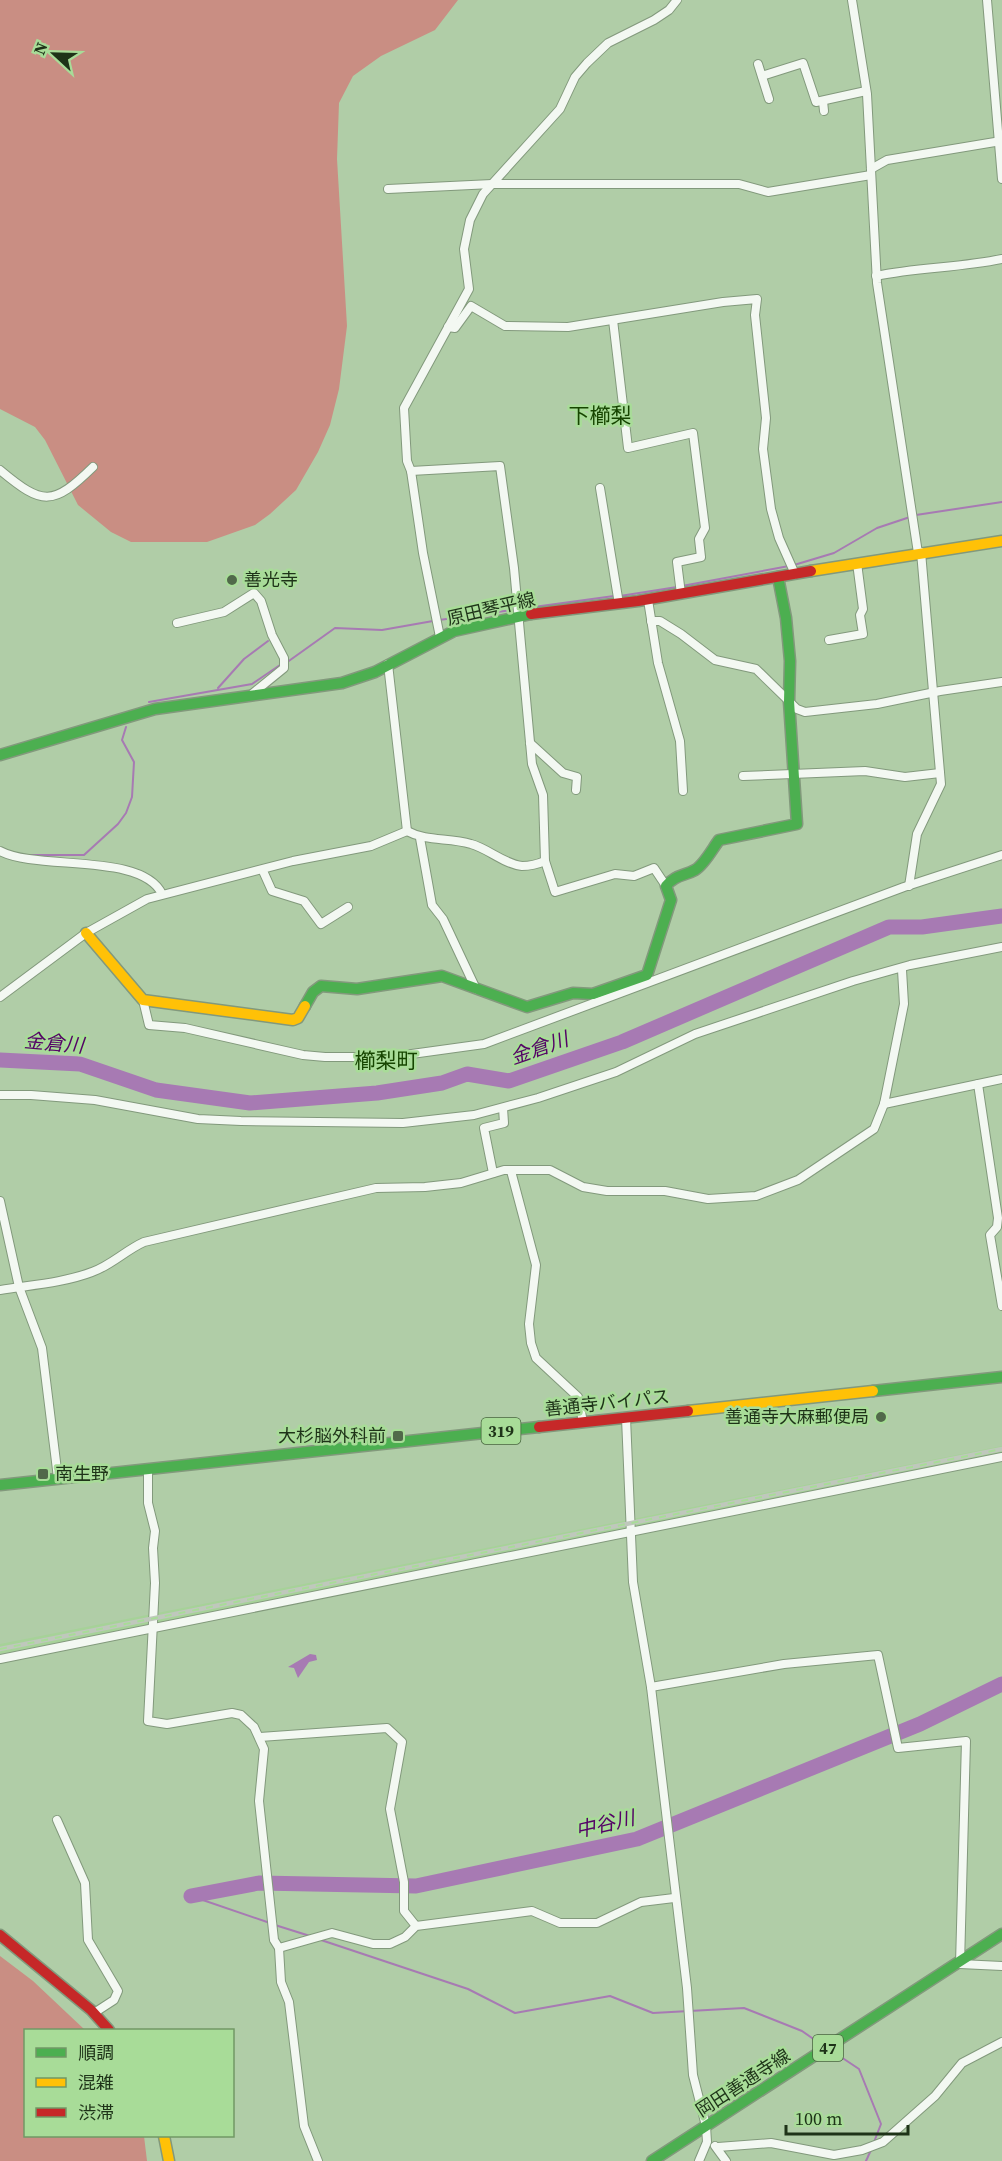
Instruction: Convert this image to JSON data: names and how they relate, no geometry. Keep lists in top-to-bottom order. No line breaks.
{"streets":{"main road":["原田琴平線","善通寺バイパス","319","47","岡田善通寺線"]},"districts":["下櫛梨","櫛梨町"],"water":["金倉川","中谷川"],"places":{"other":["善光寺","善通寺大麻郵便局"],"transit":["大杉脳外科前","南生野"]},"legend":["順調","混雑","渋滞"],"scale_bar":"100 m","north":"left"}
